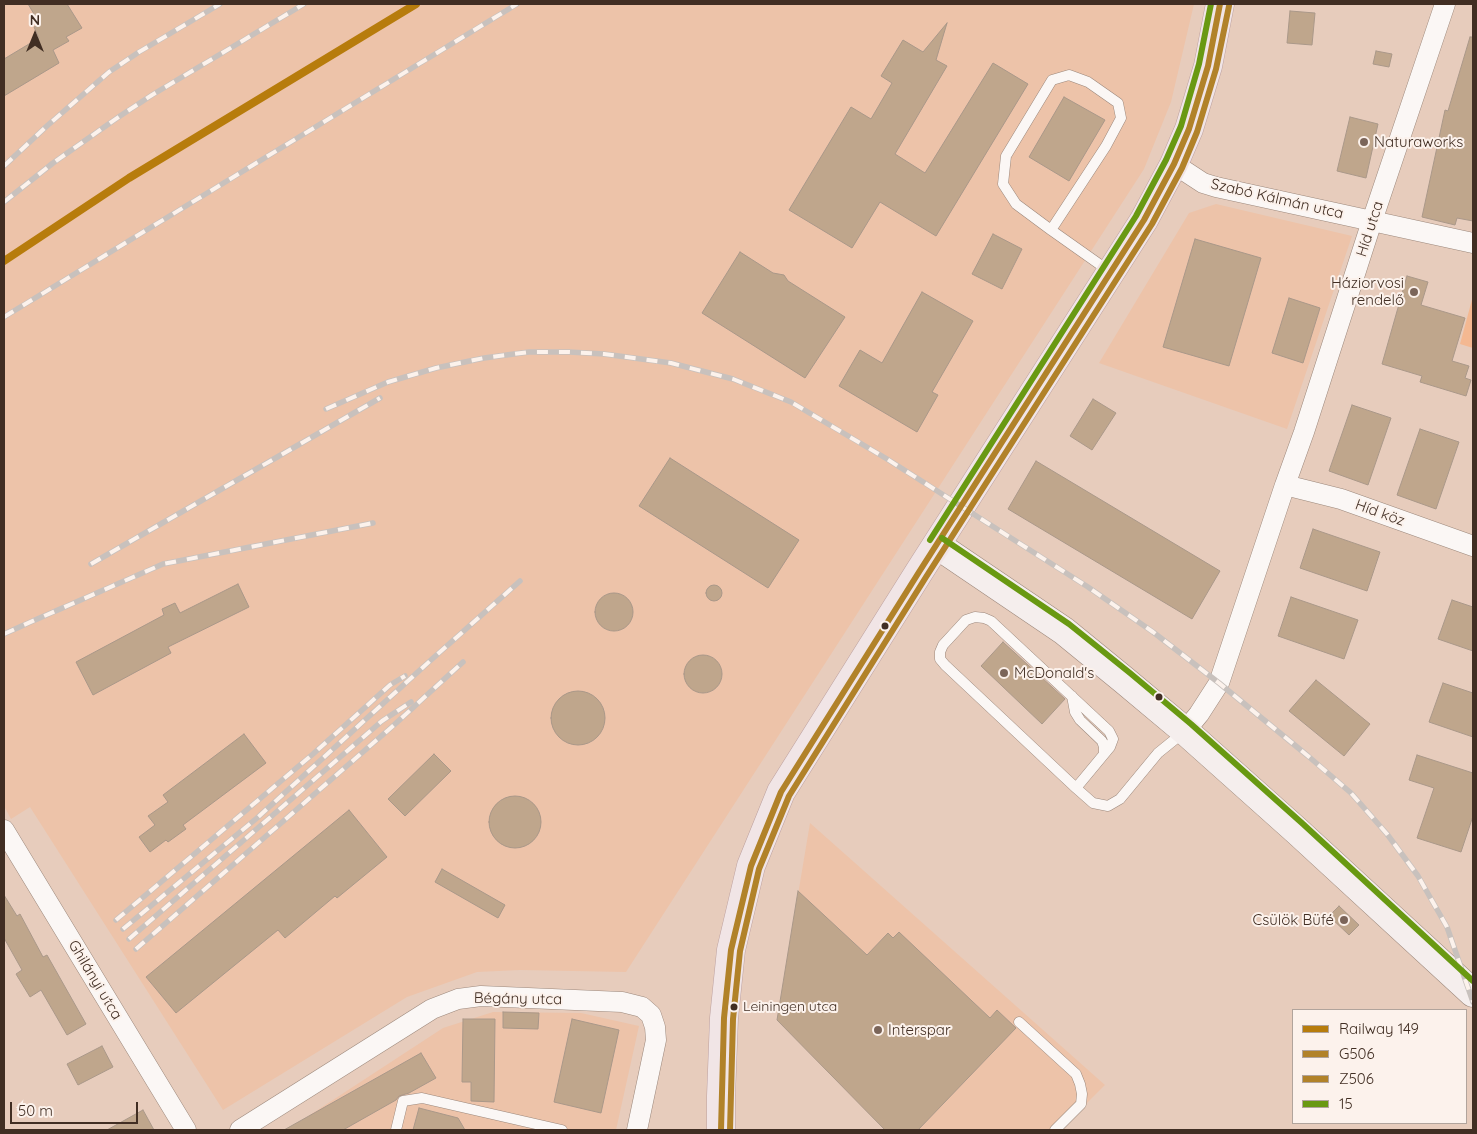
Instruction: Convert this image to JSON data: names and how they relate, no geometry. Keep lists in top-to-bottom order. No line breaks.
{"streets":{"street":["Szabó Kálmán utca","Híd utca","Híd köz","Ghilányi utca","Bégány utca"]},"crossings":[["Szabó Kálmán utca","Híd utca"],["Híd utca","Híd köz"]],"places":["Naturaworks","Háziorvosi rendelő","McDonald's","Csülök Büfé","Leiningen utca","Interspar"],"lines":["rail line 149","transit line G506","transit line 15","transit line Z506"],"legend":["Railway 149","G506","Z506","15"],"scale_bar":"50 m","north":"top"}
